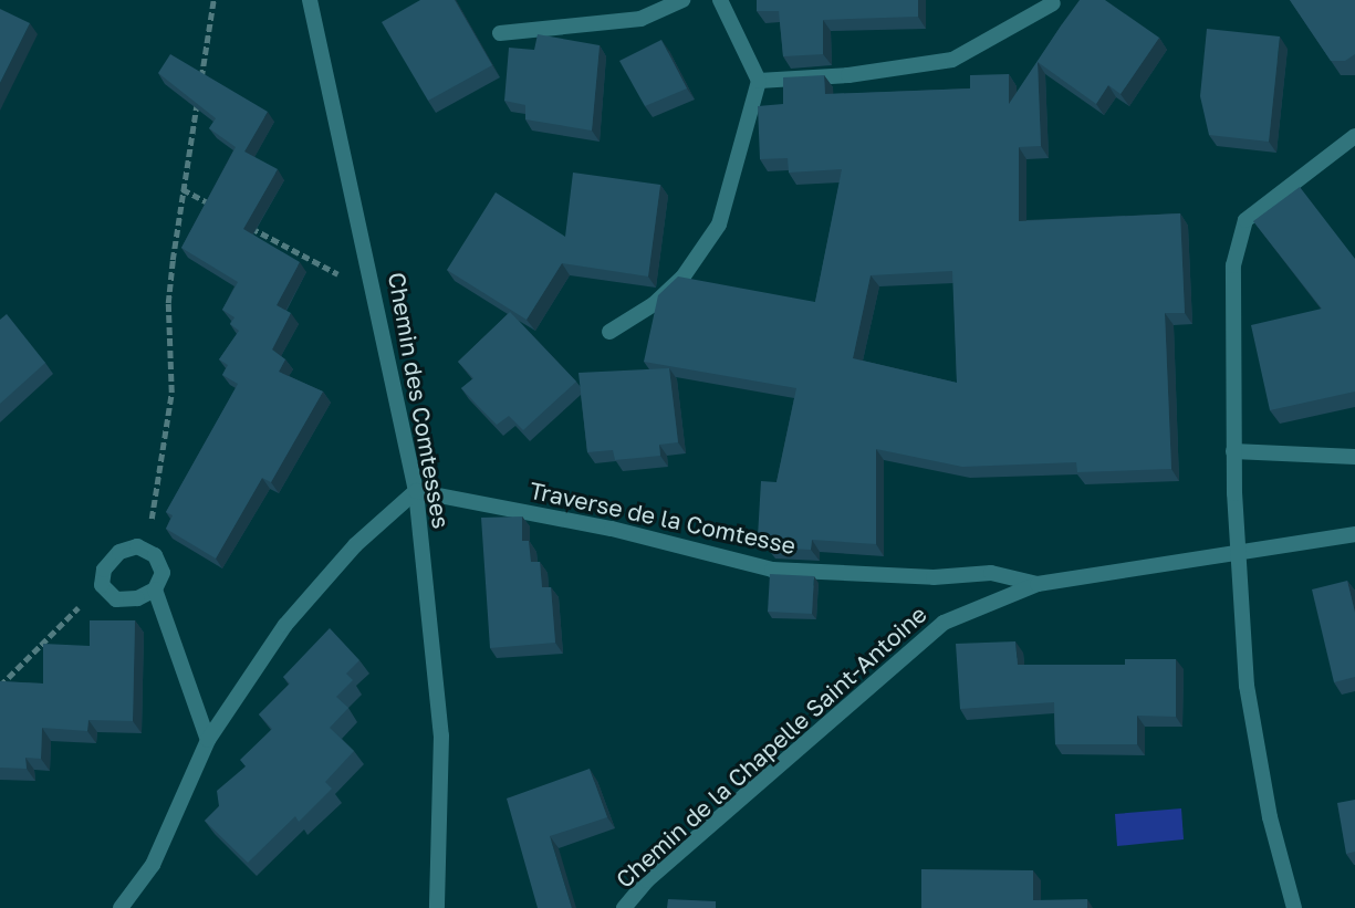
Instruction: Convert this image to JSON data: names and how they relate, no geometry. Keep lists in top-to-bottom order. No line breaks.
{"streets":{"street":["Chemin des Comtesses","Traverse de la Comtesse","Chemin de la Chapelle Saint-Antoine"]},"crossings":[["Chemin des Comtesses","Traverse de la Comtesse"],["Traverse de la Comtesse","Chemin de la Chapelle Saint-Antoine"]]}
